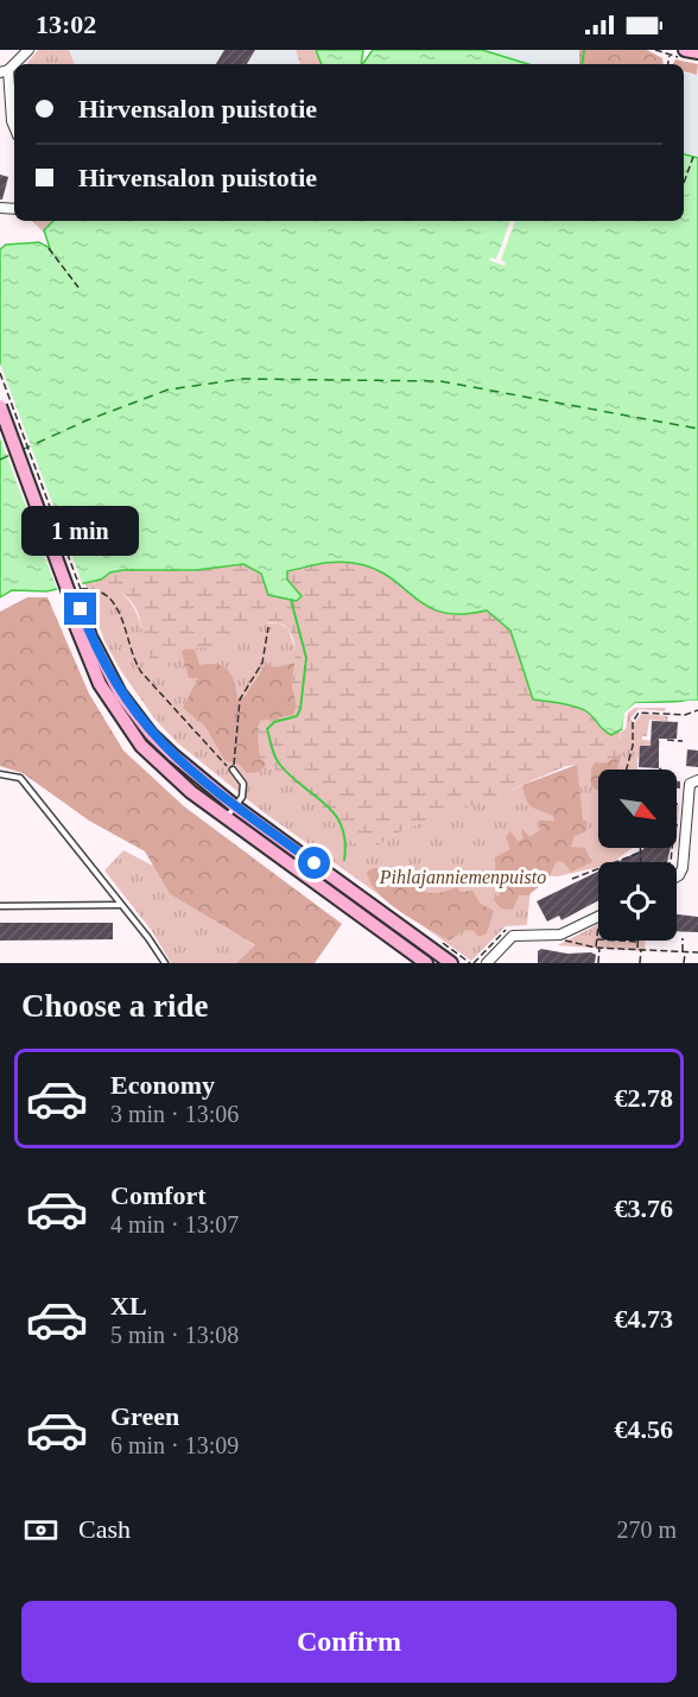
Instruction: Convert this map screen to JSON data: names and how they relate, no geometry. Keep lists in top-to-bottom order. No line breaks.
{"parks":["Pihlajanniemenpuisto"],"north":"bottom right","page":{"status":"13:02","banner":["Hirvensalon puistotie","Hirvensalon puistotie"],"bubble":"1 min","heading":"Choose a ride","list":[{"name":"Economy","note":"3 min · 13:06","value":"€2.78"},{"name":"Comfort","note":"4 min · 13:07","value":"€3.76"},{"name":"XL","note":"5 min · 13:08","value":"€4.73"},{"name":"Green","note":"6 min · 13:09","value":"€4.56"}],"pay":["Cash","270 m"],"buttons":"Confirm"}}
